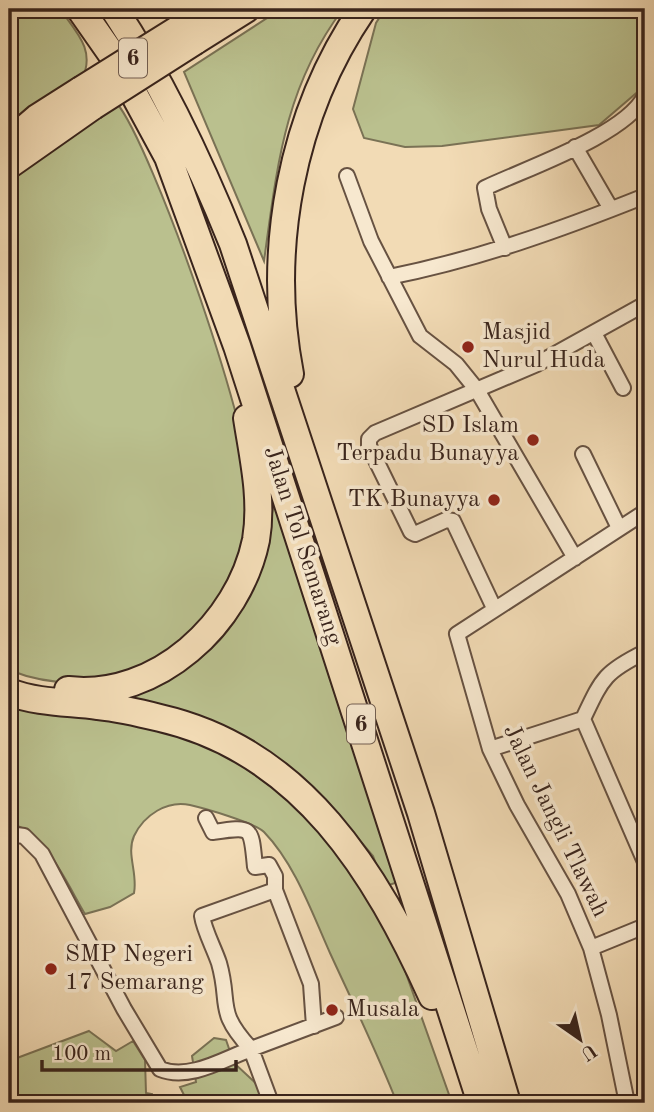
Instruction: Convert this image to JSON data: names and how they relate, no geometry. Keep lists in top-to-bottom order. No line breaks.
{"streets":{"highway":["6","Jalan Tol Semarang"],"street":["Jalan Jangli Tlawah"]},"crossings":[["6","Jalan Tol Semarang"]],"places":["Masjid Nurul Huda","SD Islam Terpadu Bunayya","TK Bunayya","SMP Negeri 17 Semarang","Musala"],"scale_bar":"100 m","north":"bottom right"}
